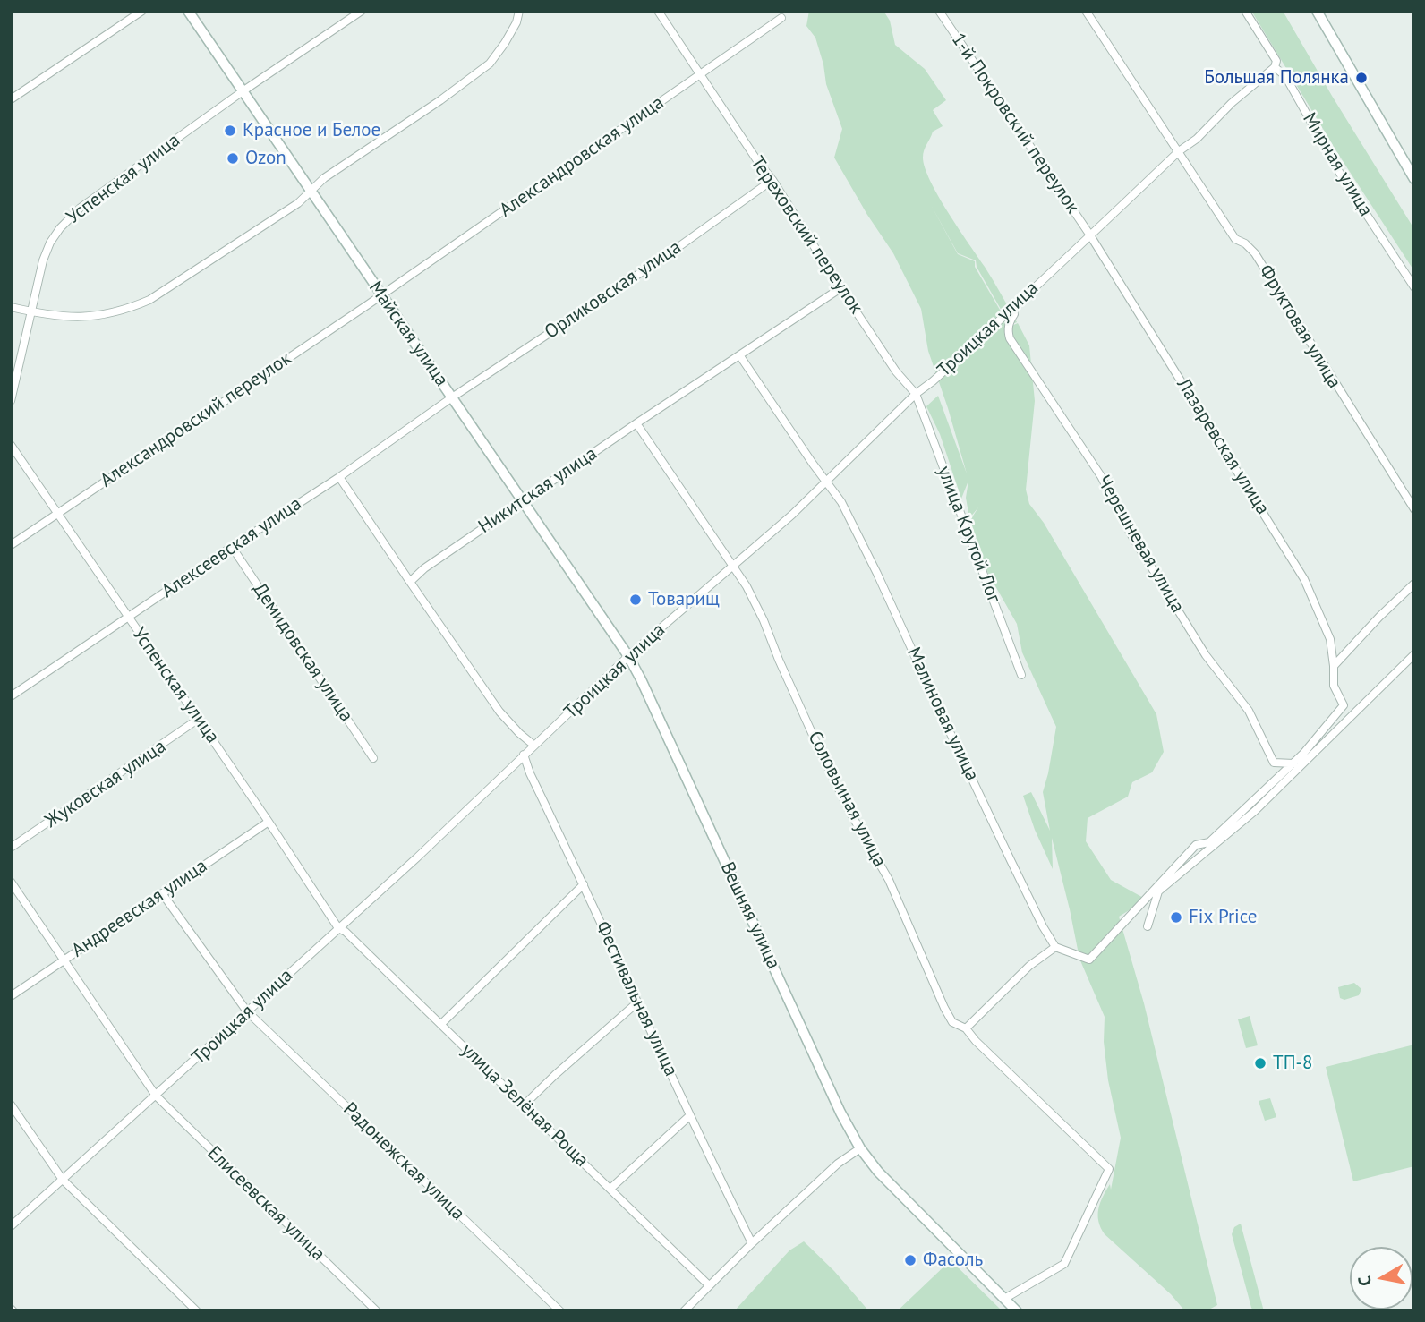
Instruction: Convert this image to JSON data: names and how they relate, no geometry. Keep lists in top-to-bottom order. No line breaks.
{"streets":{"street":["1-й Покровский переулок","Александровская улица","Мирная улица","Успенская улица","Тереховский переулок","Орликовская улица","Фруктовая улица","Троицкая улица","Майская улица","Александровский переулок","Лазаревская улица","Никитская улица","улица Крутой Лог","Черешневая улица","Алексеевская улица","Демидовская улица","Малиновая улица","Жуковская улица","Соловьиная улица","Андреевская улица","Вешняя улица","Фестивальная улица","улица Зелёная Роща","Радонежская улица","Елисеевская улица"]},"crossings":[["1-й Покровский переулок","Троицкая улица"],["1-й Покровский переулок","Лазаревская улица"],["Александровская улица","Тереховский переулок"],["Александровская улица","Майская улица"],["Александровская улица","Александровский переулок"],["Мирная улица","Троицкая улица"],["Успенская улица","Троицкая улица"],["Успенская улица","Майская улица"],["Успенская улица","Александровский переулок"],["Успенская улица","Алексеевская улица"],["Успенская улица","Жуковская улица"],["Успенская улица","Андреевская улица"],["Успенская улица","улица Зелёная Роща"],["Тереховский переулок","Орликовская улица"],["Тереховский переулок","Троицкая улица"],["Тереховский переулок","Никитская улица"],["Тереховский переулок","улица Крутой Лог"],["Орликовская улица","Майская улица"],["Орликовская улица","Алексеевская улица"],["Фруктовая улица","Троицкая улица"],["Троицкая улица","Майская улица"],["Троицкая улица","Лазаревская улица"],["Троицкая улица","улица Крутой Лог"],["Троицкая улица","Черешневая улица"],["Троицкая улица","Малиновая улица"],["Троицкая улица","Соловьиная улица"],["Троицкая улица","Вешняя улица"],["Троицкая улица","Фестивальная улица"],["Троицкая улица","улица Зелёная Роща"],["Троицкая улица","Радонежская улица"],["Троицкая улица","Елисеевская улица"],["Майская улица","Александровский переулок"],["Майская улица","Никитская улица"],["Майская улица","Алексеевская улица"],["Майская улица","Вешняя улица"],["Лазаревская улица","Черешневая улица"],["Никитская улица","Малиновая улица"],["Никитская улица","Соловьиная улица"],["Алексеевская улица","Демидовская улица"],["Соловьиная улица","Вешняя улица"],["Андреевская улица","Радонежская улица"],["Андреевская улица","Елисеевская улица"]],"places":["Большая Полянка","Красное и Белое","Ozon","Товарищ","Fix Price","ТП-8","Фасоль"],"north":"left"}
